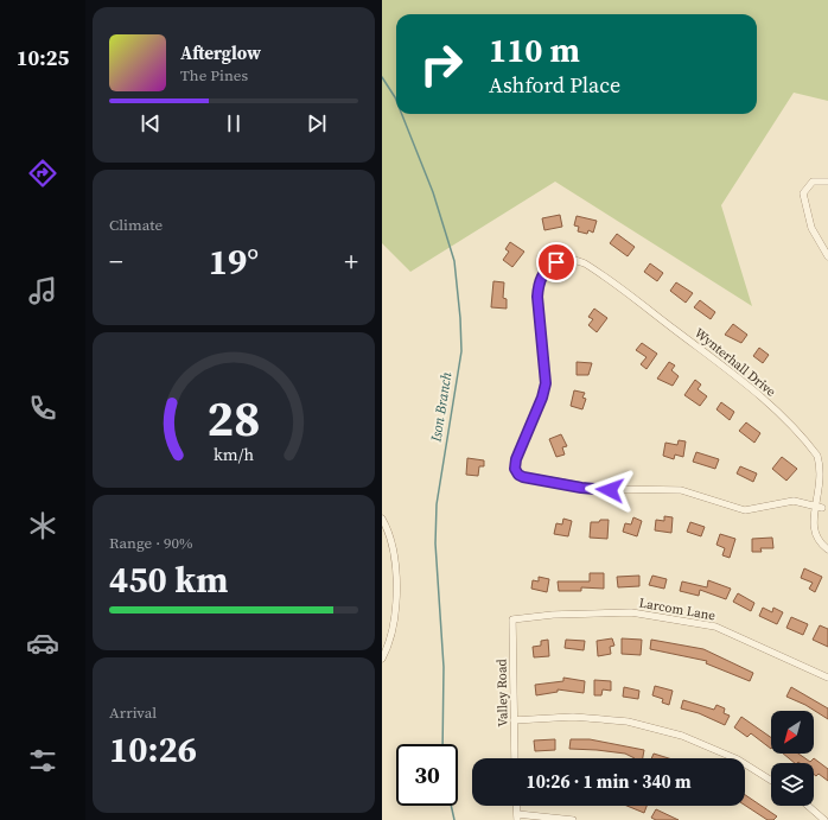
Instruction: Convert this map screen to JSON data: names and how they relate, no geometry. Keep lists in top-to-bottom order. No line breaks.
{"streets":{"street":["Wynterhall Drive","Larcom Lane","Valley Road"]},"crossings":[["Larcom Lane","Valley Road"]],"water":["Ison Branch"],"north":"bottom left","page":{"tabs":"10:25","turn":["110 m","Ashford Place"],"song":["Afterglow","The Pines"],"tile":["Climate",["Range · 90%","450 km"],["Arrival","10:26"]],"heat":["−","19°","+"],"limit":"30","trip":"10:26 · 1 min · 340 m","gauge":["28","km/h"]}}
